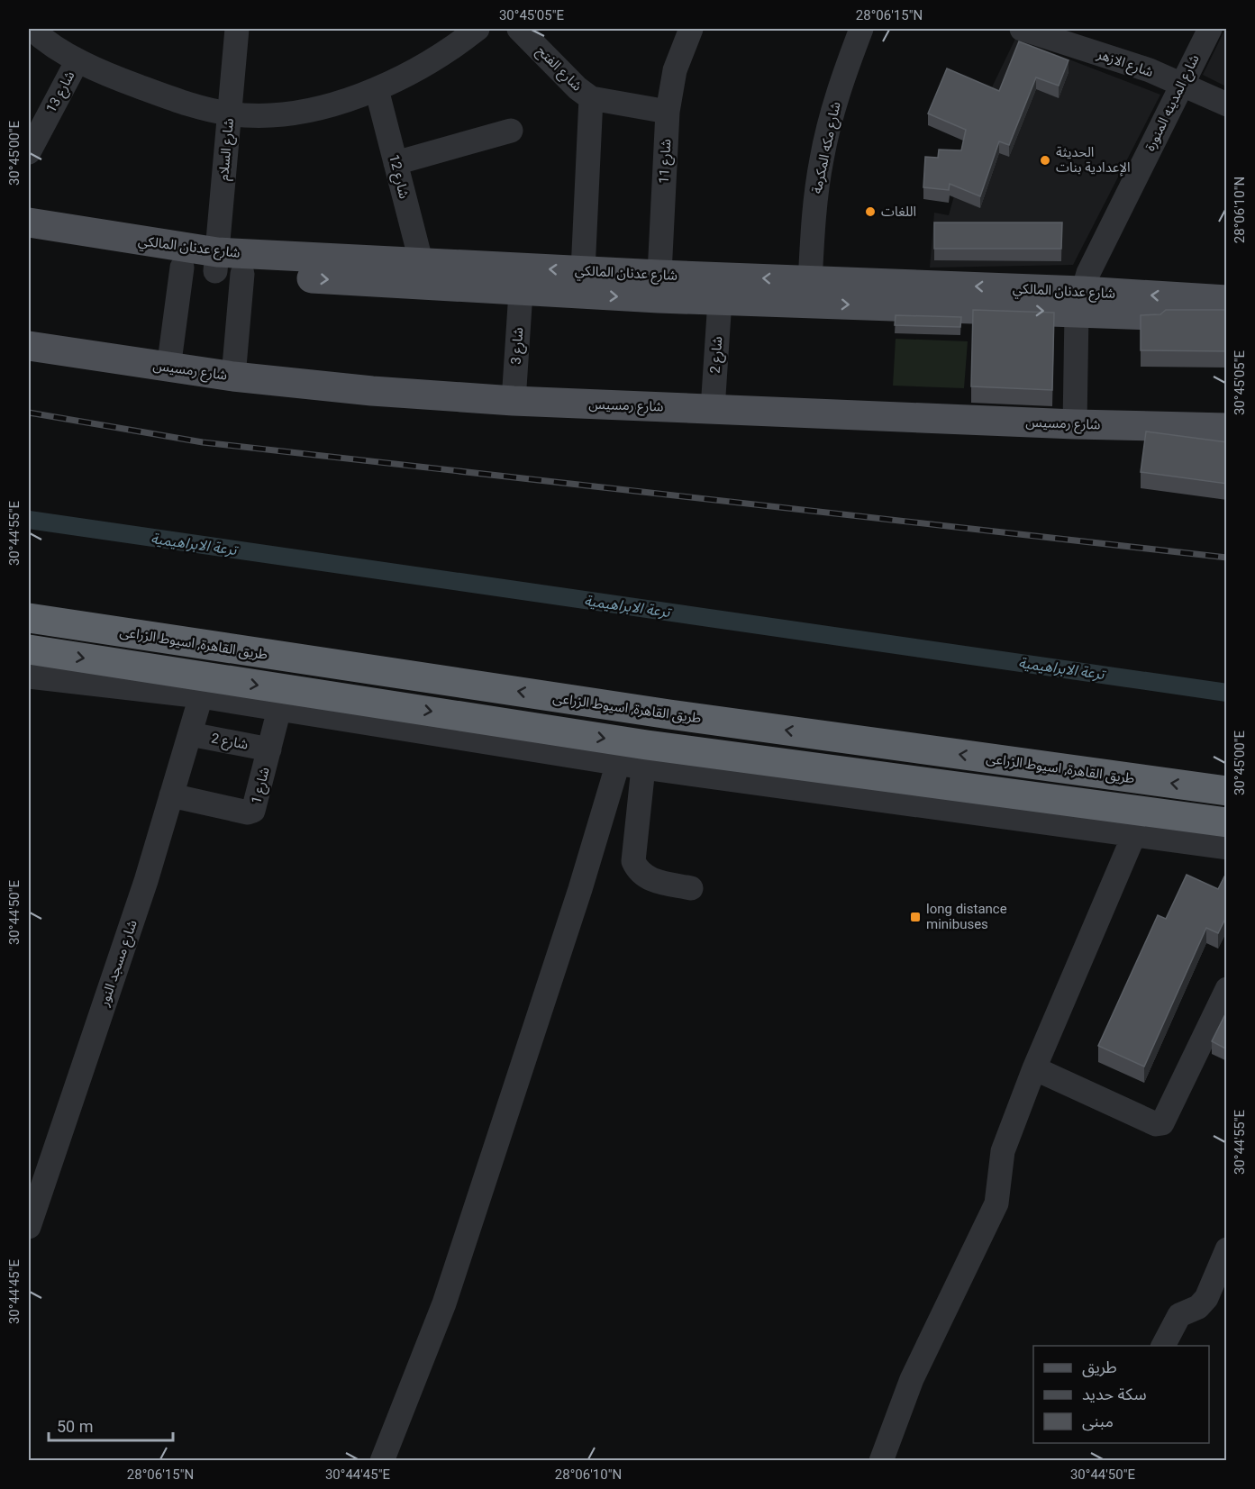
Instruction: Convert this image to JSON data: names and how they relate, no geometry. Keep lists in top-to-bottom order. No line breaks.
{"streets":{"highway":["طريق القاهرة, اسيوط الزراعى"],"main road":["شارع عدنان المالكي","شارع رمسيس"],"street":["شارع الازهر","شارع الفتح","شارع 13","شارع المدينه المنورة","شارع مكه المكرمة","شارع السلام","شارع 11","شارع 12","شارع 3","شارع 2","شارع 1","شارع مسجد النور"]},"crossings":[["شارع الازهر","شارع المدينه المنورة"],["شارع الفتح","شارع 11"],["شارع المدينه المنورة","شارع عدنان المالكي"],["شارع المدينه المنورة","شارع رمسيس"],["شارع مكه المكرمة","شارع عدنان المالكي"],["شارع السلام","شارع عدنان المالكي"],["شارع السلام","شارع رمسيس"],["شارع 11","شارع عدنان المالكي"],["شارع 12","شارع عدنان المالكي"],["شارع عدنان المالكي","شارع 3"],["شارع عدنان المالكي","شارع 2"],["شارع 3","شارع رمسيس"],["شارع 2","شارع رمسيس"],["شارع 2","شارع 1"],["شارع 2","شارع مسجد النور"],["شارع 1","شارع مسجد النور"]],"water":["ترعة الابراهيمية"],"places":{"other":["الحديثة الإعدادية بنات","اللغات"],"transit":["long distance minibuses"]},"legend":["طريق","سكة حديد","مبنى"],"scale_bar":"50 m","coordinates":["30°45'05\"E","28°06'15\"N","30°45'00\"E","28°06'10\"N","30°44'55\"E","30°44'50\"E","30°44'45\"E"]}
